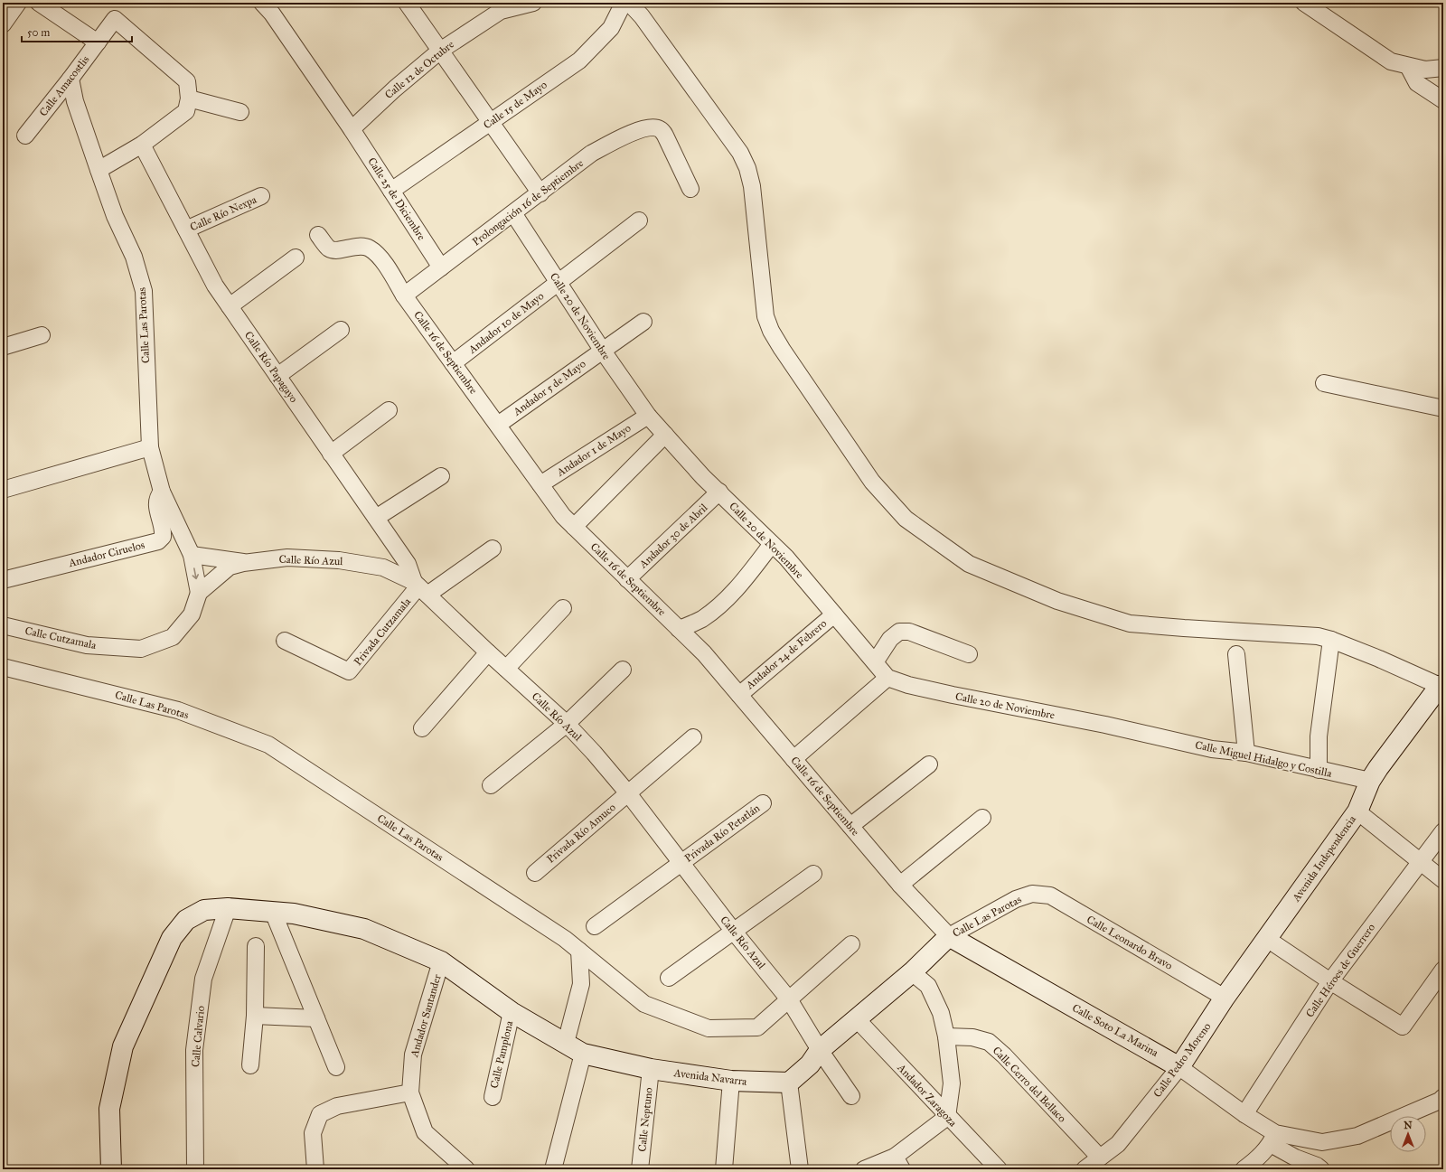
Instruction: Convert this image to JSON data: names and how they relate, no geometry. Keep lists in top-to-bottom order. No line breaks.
{"streets":{"street":["Calle 12 de Octubre","Calle Amacostlis","Calle 15 de Mayo","Calle 25 de Diciembre","Prolongación 16 de Septiembre","Calle Río Nexpa","Calle 20 de Noviembre","Andador 10 de Mayo","Calle Las Parotas","Calle 16 de Septiembre","Calle Río Papagayo","Andador 5 de Mayo","Andador 1 de Mayo","Andador 30 de Abril","Andador Ciruelos","Calle Río Azul","Privada Cutzamala","Calle Cutzamala","Andador 24 de Febrero","Calle Miguel Hidalgo y Costilla","Privada Río Amuco","Privada Río Petatlán","Avenida Independencia","Calle Leonardo Bravo","Calle Héroes de Guerrero","Andador Santander","Calle Soto La Marina","Calle Calvario","Calle Pamplona","Calle Pedro Moreno","Avenida Navarra","Calle Cerro del Bellaco","Andador Zaragoza","Calle Neptuno"]},"crossings":[["Calle 12 de Octubre","Calle 25 de Diciembre"],["Calle Amacostlis","Calle Las Parotas"],["Calle 15 de Mayo","Calle 25 de Diciembre"],["Calle 25 de Diciembre","Prolongación 16 de Septiembre"],["Prolongación 16 de Septiembre","Calle 20 de Noviembre"],["Prolongación 16 de Septiembre","Calle 16 de Septiembre"],["Calle Río Nexpa","Calle Río Papagayo"],["Calle 20 de Noviembre","Andador 10 de Mayo"],["Calle 20 de Noviembre","Andador 5 de Mayo"],["Calle 20 de Noviembre","Andador 1 de Mayo"],["Calle 20 de Noviembre","Andador 30 de Abril"],["Calle 20 de Noviembre","Andador 24 de Febrero"],["Calle 20 de Noviembre","Calle Miguel Hidalgo y Costilla"],["Andador 10 de Mayo","Calle 16 de Septiembre"],["Calle Las Parotas","Calle 16 de Septiembre"],["Calle Las Parotas","Andador Ciruelos"],["Calle Las Parotas","Calle Río Azul"],["Calle Las Parotas","Calle Cutzamala"],["Calle Las Parotas","Calle Leonardo Bravo"],["Calle Las Parotas","Calle Soto La Marina"],["Calle 16 de Septiembre","Andador 5 de Mayo"],["Calle 16 de Septiembre","Andador 1 de Mayo"],["Calle 16 de Septiembre","Andador 30 de Abril"],["Calle 16 de Septiembre","Andador 24 de Febrero"],["Calle 16 de Septiembre","Calle Soto La Marina"],["Calle Río Papagayo","Calle Río Azul"],["Calle Río Papagayo","Privada Cutzamala"],["Calle Río Azul","Privada Cutzamala"],["Calle Río Azul","Calle Cutzamala"],["Calle Río Azul","Privada Río Amuco"],["Calle Río Azul","Privada Río Petatlán"],["Calle Miguel Hidalgo y Costilla","Avenida Independencia"],["Avenida Independencia","Calle Pedro Moreno"],["Calle Leonardo Bravo","Calle Pedro Moreno"],["Calle Héroes de Guerrero","Calle Soto La Marina"],["Andador Santander","Avenida Navarra"],["Calle Soto La Marina","Calle Pedro Moreno"],["Calle Calvario","Avenida Navarra"],["Calle Pamplona","Avenida Navarra"],["Calle Pedro Moreno","Calle Cerro del Bellaco"],["Avenida Navarra","Calle Neptuno"]],"scale_bar":"50 m","north":"top"}
